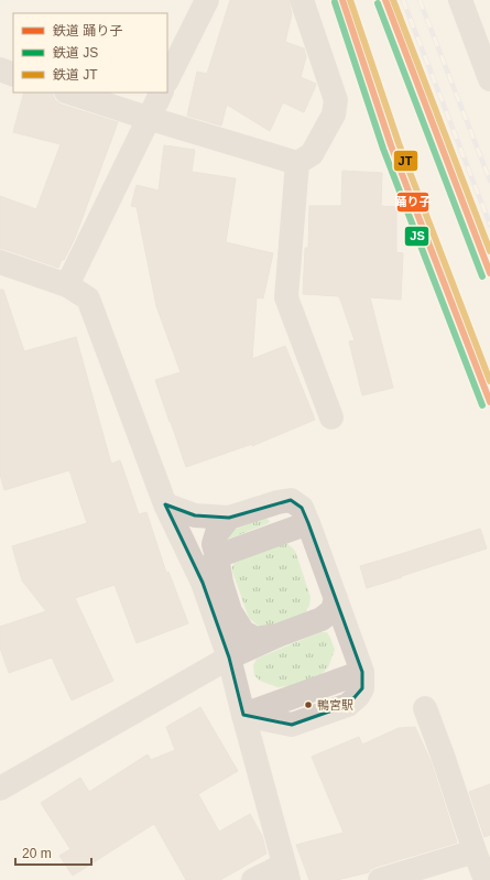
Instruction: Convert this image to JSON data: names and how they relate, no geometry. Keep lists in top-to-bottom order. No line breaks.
{"places":["鴨宮駅"],"lines":["rail line 踊り子","rail line JT","rail line JS"],"legend":["鉄道 踊り子","鉄道 JS","鉄道 JT"],"scale_bar":"20 m"}
